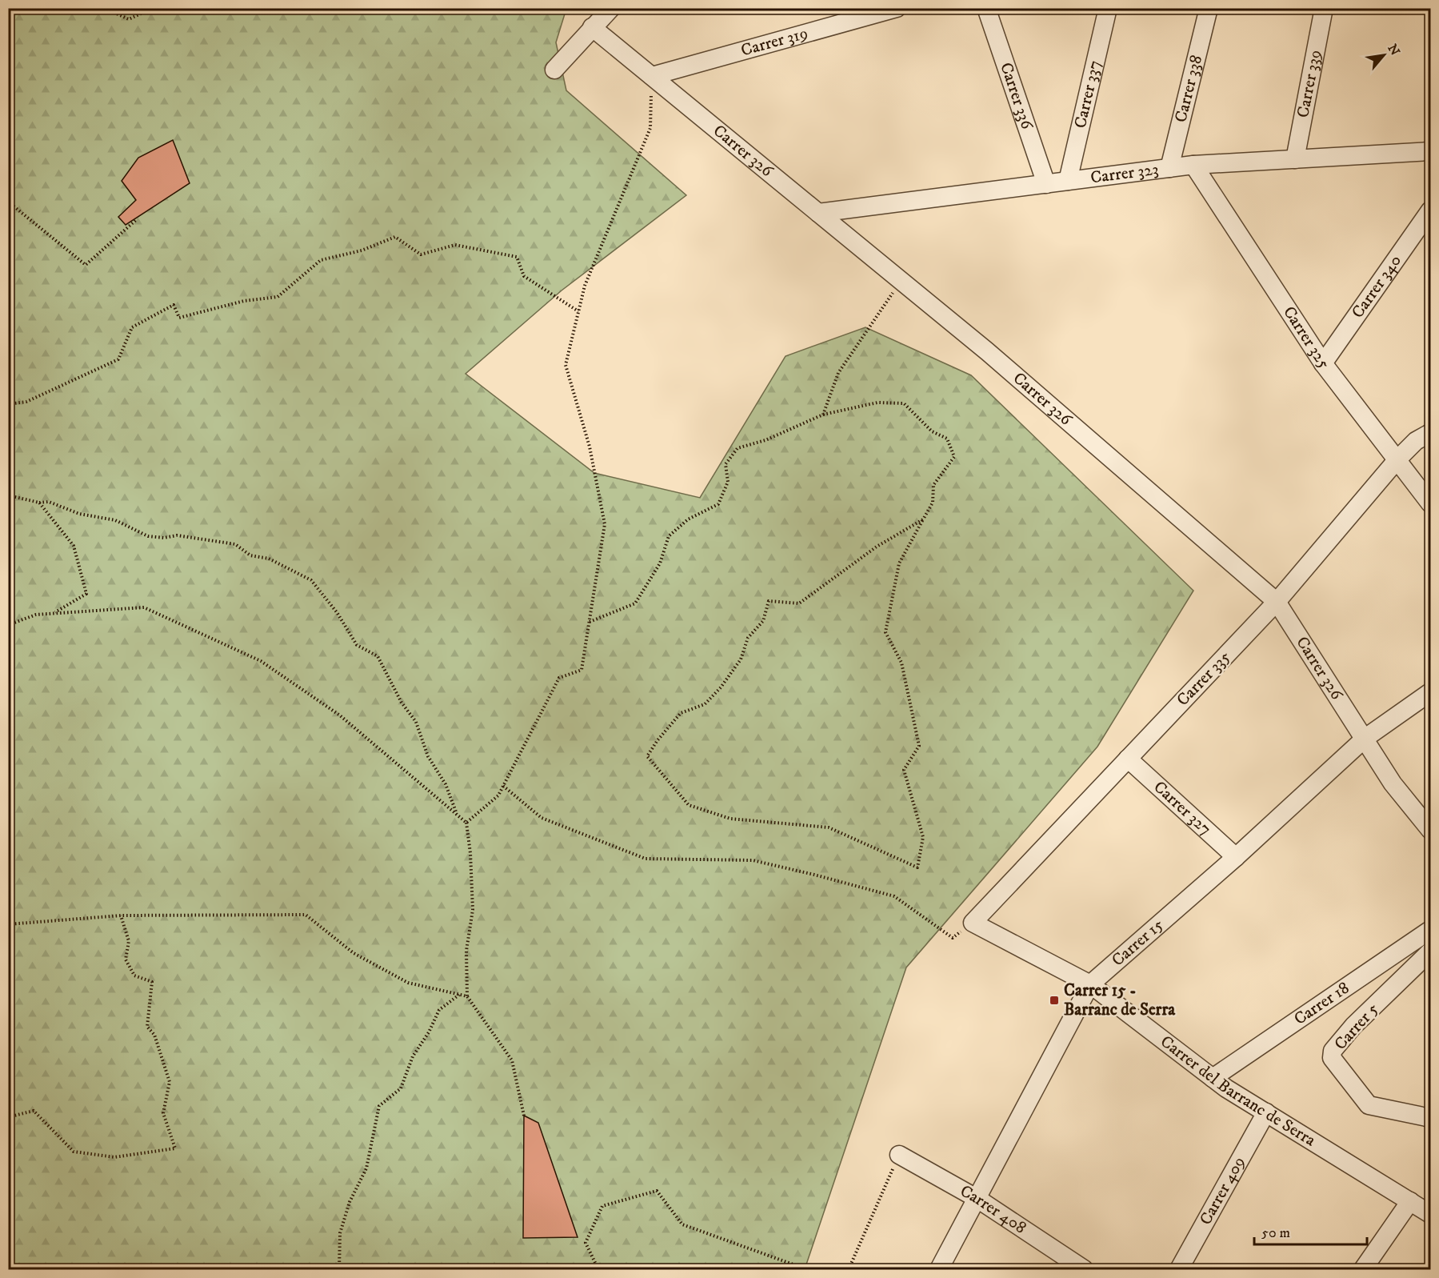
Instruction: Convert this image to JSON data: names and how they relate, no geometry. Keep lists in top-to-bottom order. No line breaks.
{"streets":{"street":["Carrer 319","Carrer 339","Carrer 338","Carrer 337","Carrer 336","Carrer 326","Carrer 323","Carrer 340","Carrer 325","Carrer 335","Carrer 327","Carrer 15","Carrer 18","Carrer 5","Carrer del Barranc de Serra","Carrer 409","Carrer 408"]},"crossings":[["Carrer 319","Carrer 326"],["Carrer 339","Carrer 323"],["Carrer 338","Carrer 323"],["Carrer 337","Carrer 323"],["Carrer 336","Carrer 323"],["Carrer 326","Carrer 323"],["Carrer 326","Carrer 335"],["Carrer 326","Carrer 15"],["Carrer 323","Carrer 325"],["Carrer 340","Carrer 325"],["Carrer 325","Carrer 335"],["Carrer 335","Carrer 327"],["Carrer 335","Carrer del Barranc de Serra"],["Carrer 327","Carrer 15"],["Carrer 15","Carrer del Barranc de Serra"],["Carrer 15","Carrer 408"],["Carrer 18","Carrer del Barranc de Serra"],["Carrer del Barranc de Serra","Carrer 409"]],"places":{"transit":["Carrer 15 - Barranc de Serra"]},"scale_bar":"50 m","north":"top right"}
